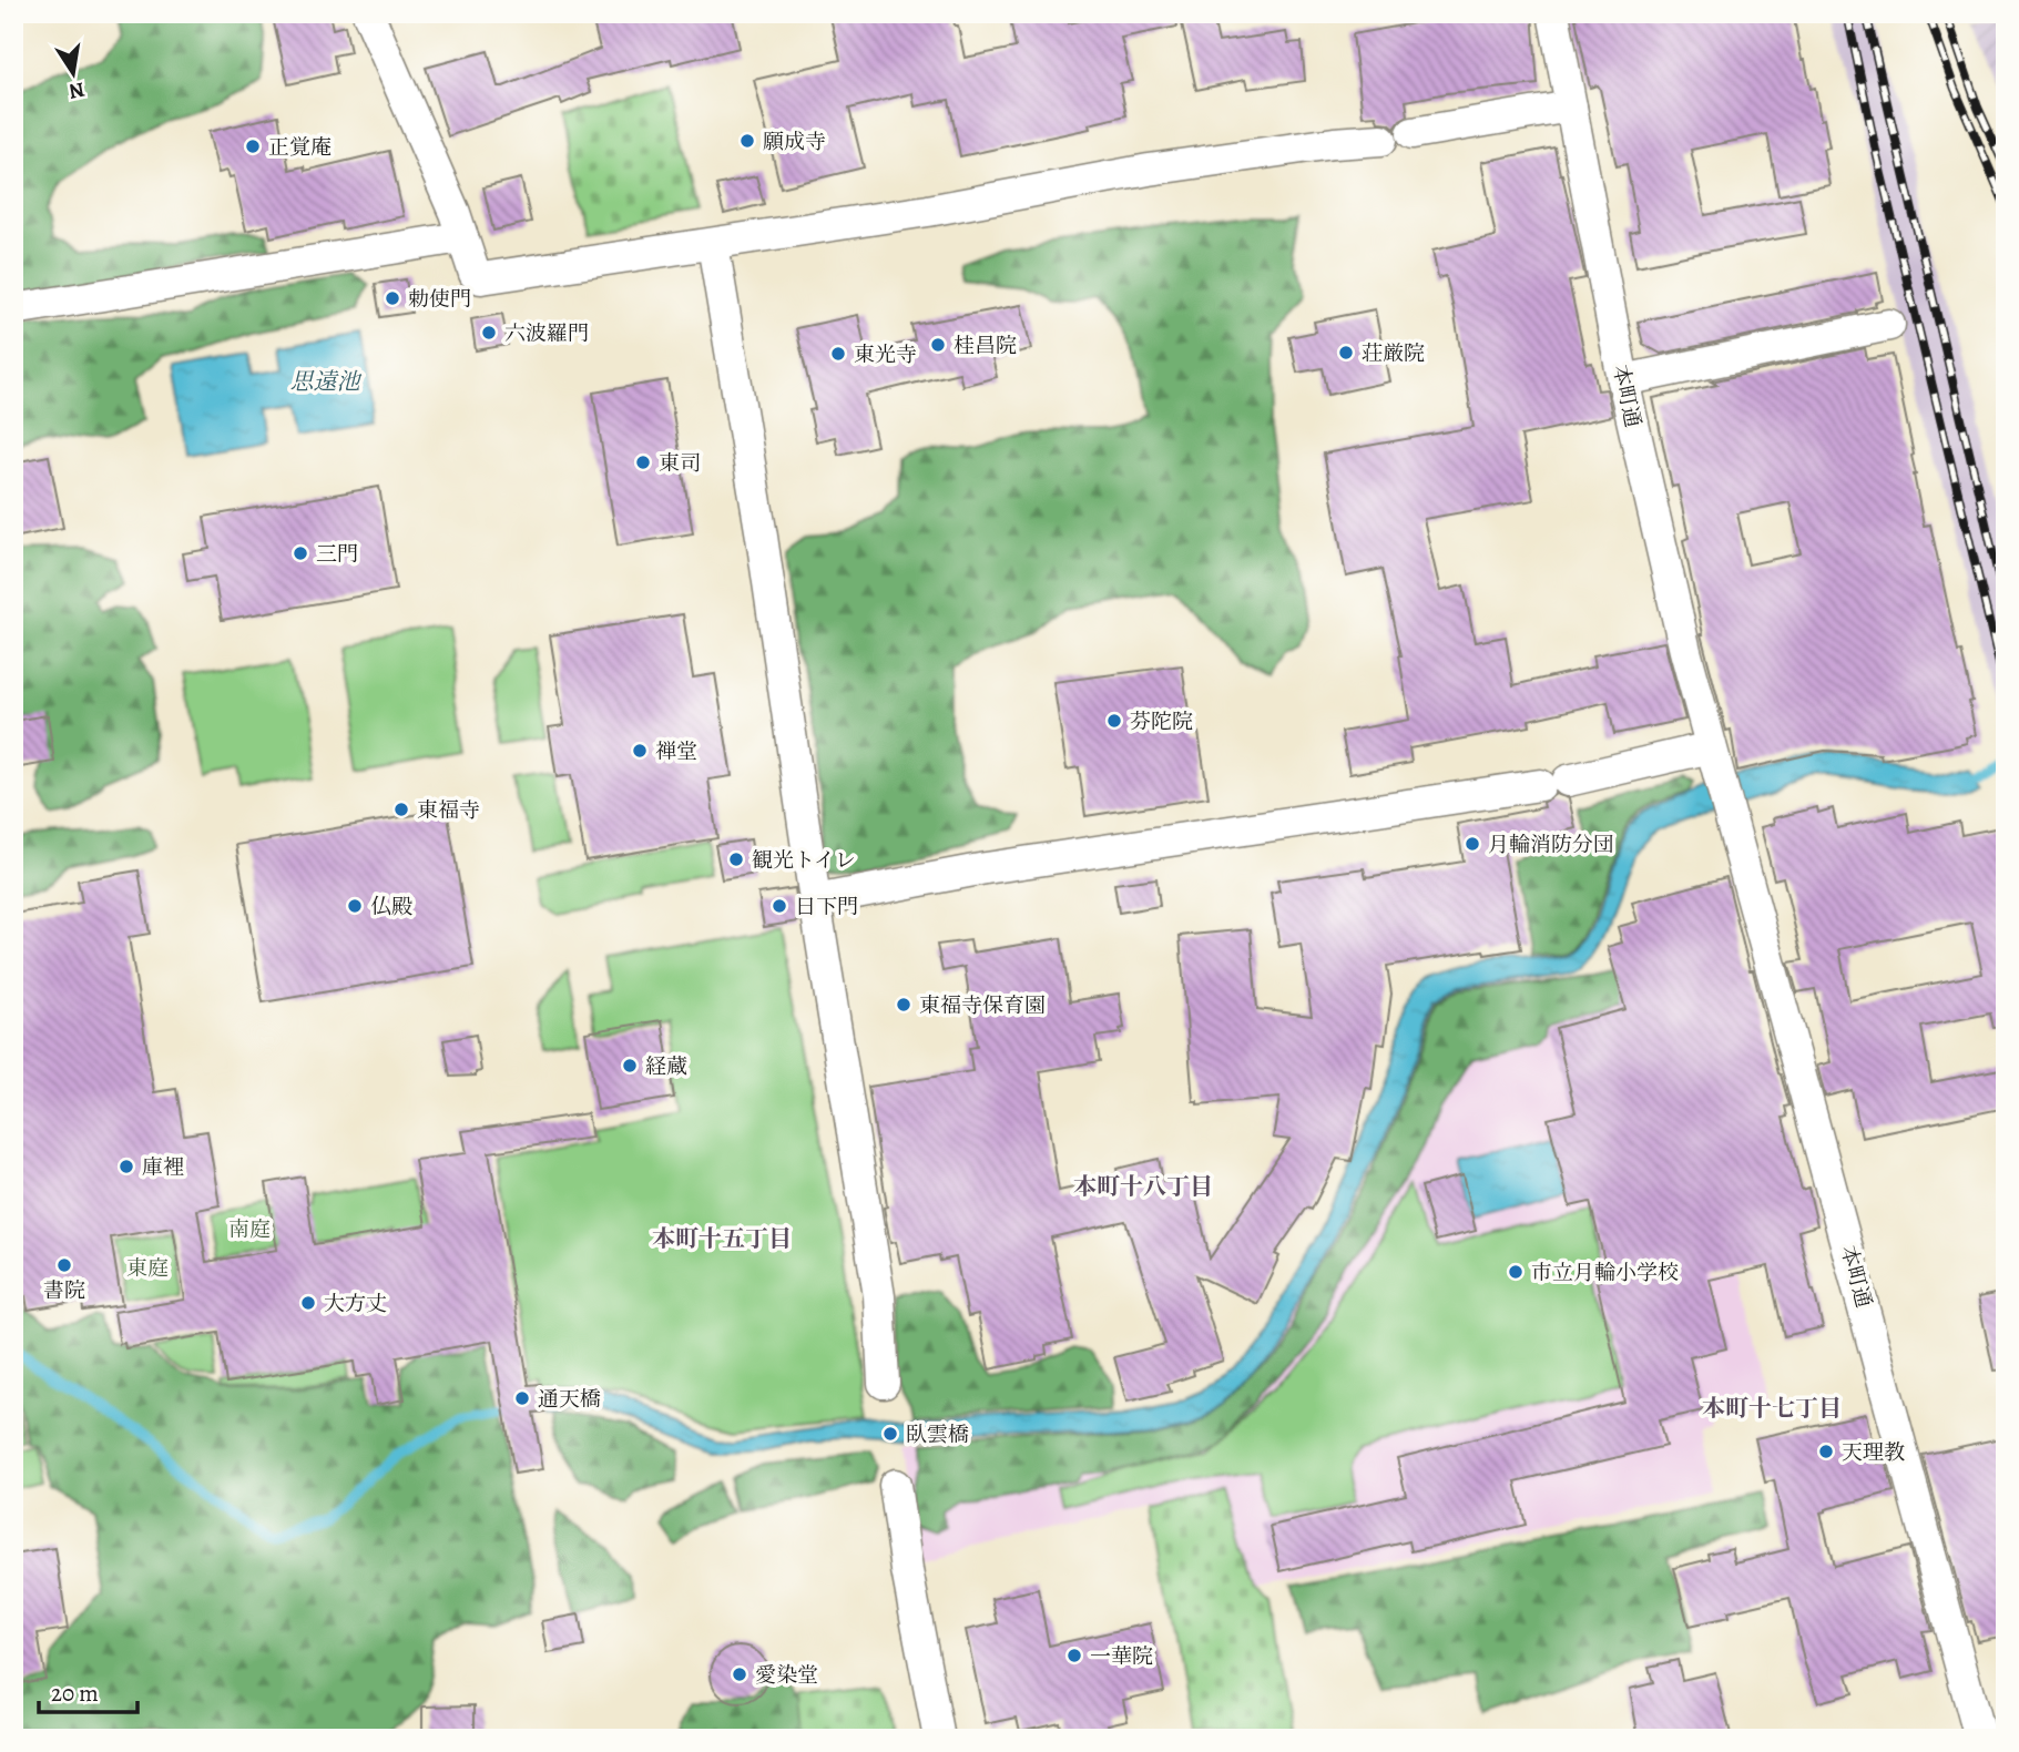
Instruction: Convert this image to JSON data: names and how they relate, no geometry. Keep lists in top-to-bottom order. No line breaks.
{"streets":{"street":["本町通"]},"districts":["本町十八丁目","本町十五丁目","本町十七丁目"],"water":["思遠池"],"parks":["南庭","東庭"],"places":["願成寺","正覚庵","勅使門","六波羅門","桂昌院","荘厳院","東光寺","東司","三門","芬陀院","禅堂","東福寺","月輪消防分団","観光トイレ","仏殿","日下門","東福寺保育園","経蔵","庫裡","書院","市立月輪小学校","大方丈","通天橋","臥雲橋","天理教","一華院","愛染堂"],"scale_bar":"20 m","north":"bottom"}
